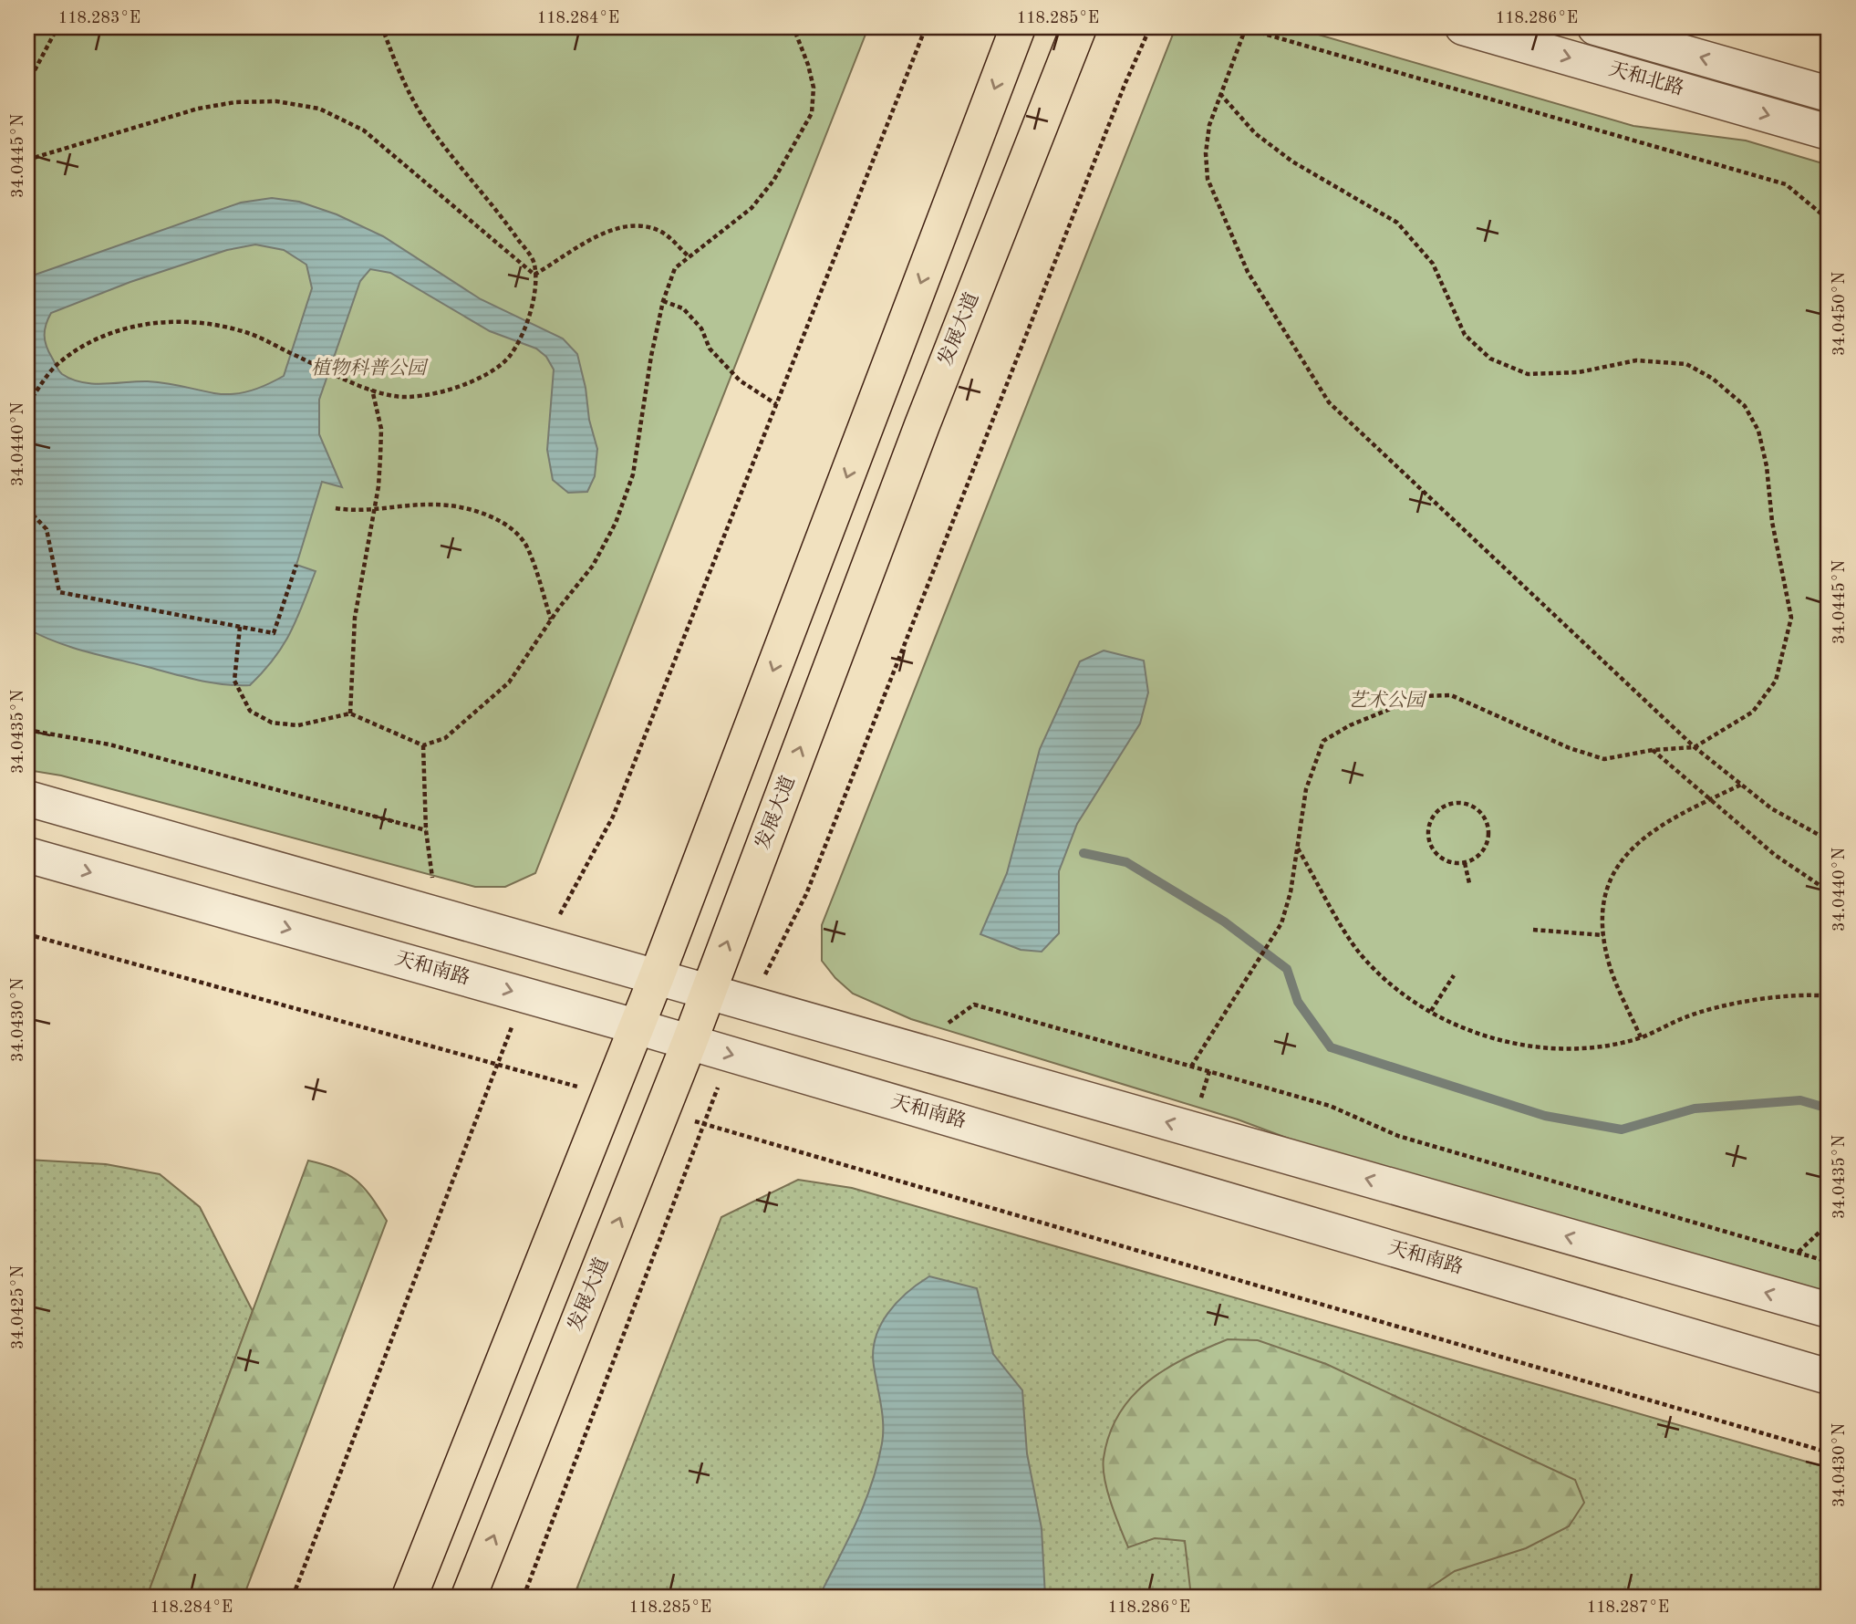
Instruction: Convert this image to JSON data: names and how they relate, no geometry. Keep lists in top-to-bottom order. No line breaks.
{"streets":{"main road":["发展大道"],"street":["天和北路","天和南路"]},"crossings":[["发展大道","天和南路"]],"parks":["植物科普公园","艺术公园"],"coordinates":["118.283°E","118.284°E","118.285°E","118.286°E","34.0445°N","34.0450°N","34.0440°N","34.0435°N","34.0430°N","34.0425°N","118.287°E"]}
